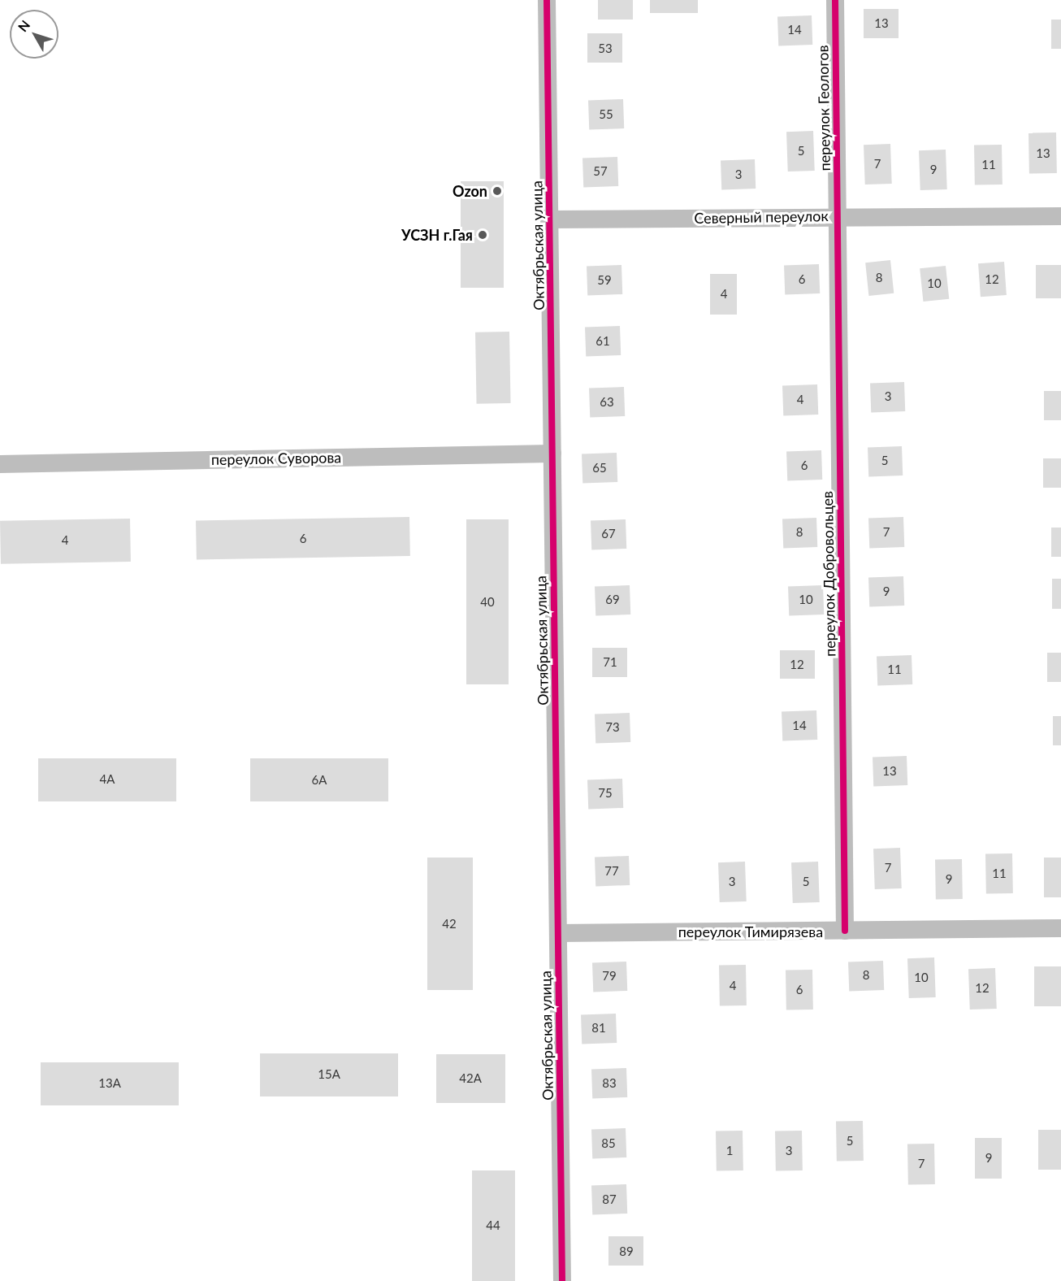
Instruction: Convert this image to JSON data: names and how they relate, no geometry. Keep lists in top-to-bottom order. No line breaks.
{"streets":{"street":["переулок Геологов","Северный переулок","Октябрьская улица","переулок Суворова","переулок Добровольцев","переулок Тимирязева"]},"crossings":[["переулок Геологов","Северный переулок"],["переулок Геологов","переулок Добровольцев"],["Северный переулок","Октябрьская улица"],["Северный переулок","переулок Добровольцев"],["Октябрьская улица","переулок Суворова"],["Октябрьская улица","переулок Тимирязева"],["переулок Добровольцев","переулок Тимирязева"]],"places":["Ozon","УСЗН г.Гая"],"house_numbers":["13","14","53","55","5","13","7","11","9","57","3","8","6","12","59","10","4","61","3","4","63","5","6","65","8","7","67","6","4","9","69","10","40","71","12","11","14","73","13","4А","6А","75","7","77","11","9","3","5","42","8","79","10","4","12","6","81","15А","42А","13А","83","5","85","1","3","9","7","87","44","89"],"north":"top left"}
